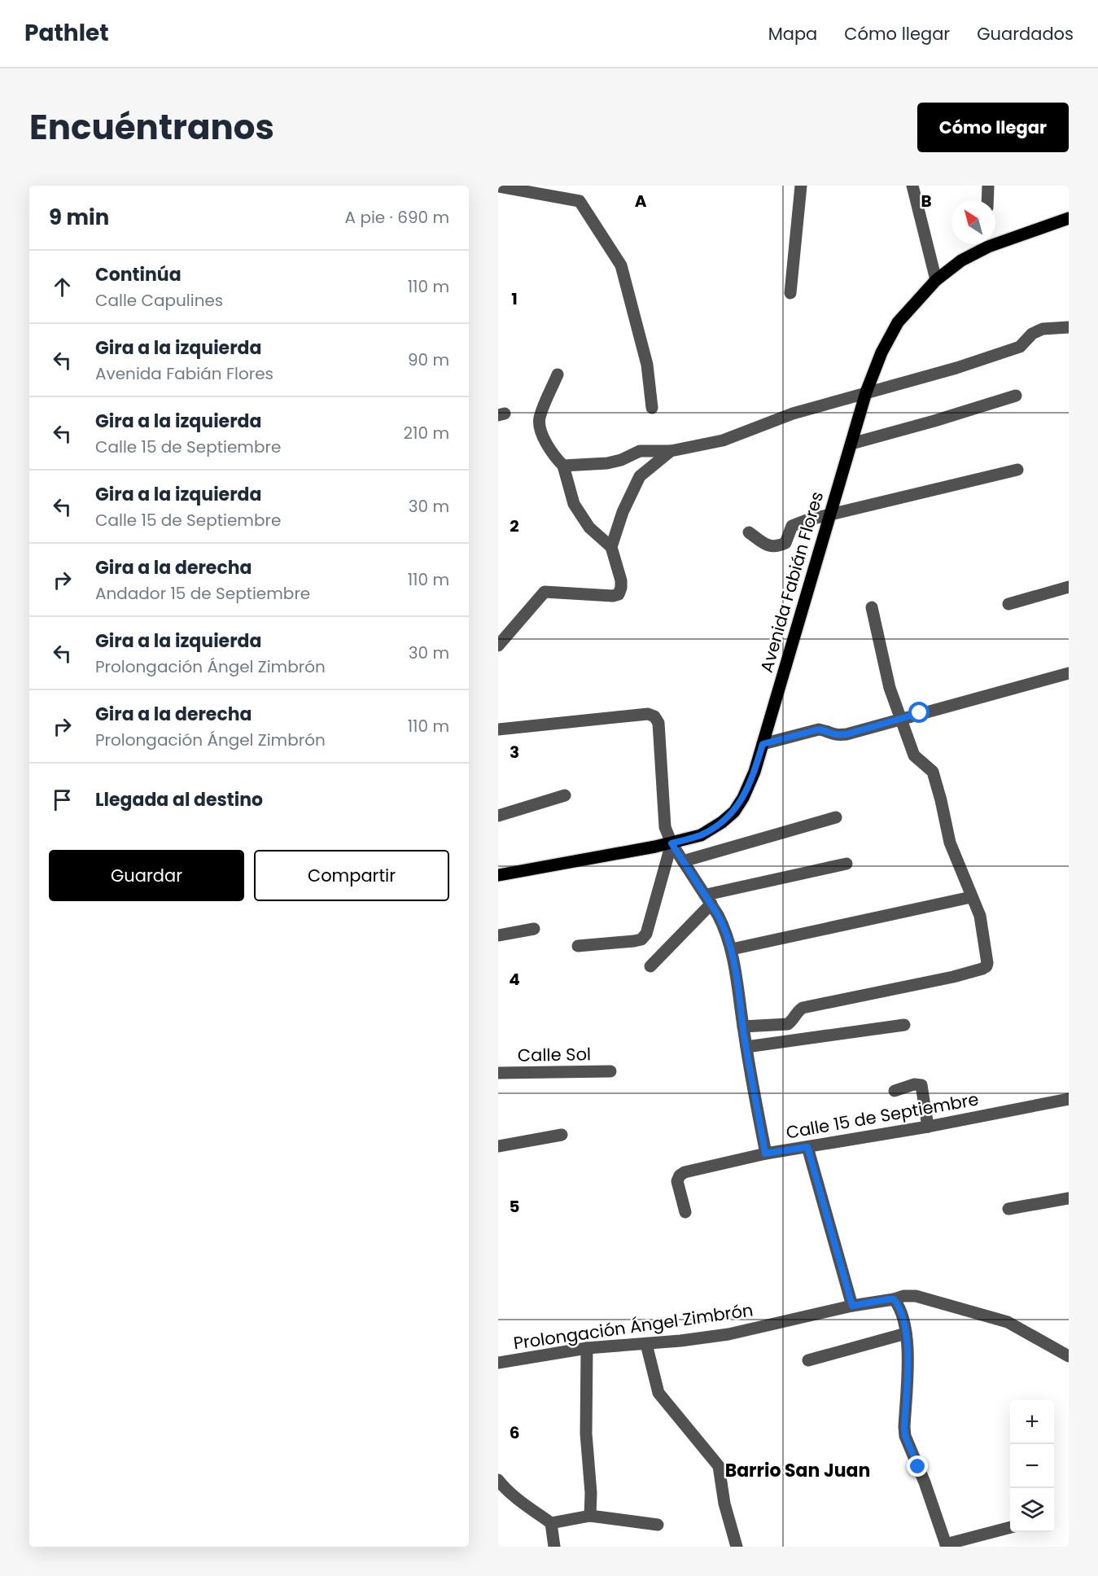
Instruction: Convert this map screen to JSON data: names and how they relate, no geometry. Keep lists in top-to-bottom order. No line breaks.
{"streets":{"main road":["Avenida Fabián Flores"],"street":["Calle Sol","Calle 15 de Septiembre","Prolongación Ángel Zimbrón"]},"crossings":[["Avenida Fabián Flores","Calle 15 de Septiembre"]],"districts":["Barrio San Juan"],"north":"top left","page":{"header":"Pathlet","nav":["Mapa","Cómo llegar","Guardados"],"title":"Encuéntranos","buttons":["Cómo llegar",["Guardar","Compartir"]],"heading":["9 min","A pie · 690 m"],"list":[["Continúa","Calle Capulines","110 m"],["Gira a la izquierda","Avenida Fabián Flores","90 m"],["Gira a la izquierda","Calle 15 de Septiembre","210 m"],["Gira a la izquierda","Calle 15 de Septiembre","30 m"],["Gira a la derecha","Andador 15 de Septiembre","110 m"],["Gira a la izquierda","Prolongación Ángel Zimbrón","30 m"],["Gira a la derecha","Prolongación Ángel Zimbrón","110 m"],"Llegada al destino"],"map_buttons":["+","−"]},"grid":{"columns":["A","B"],"rows":["1","2","3","4","5","6"]}}
